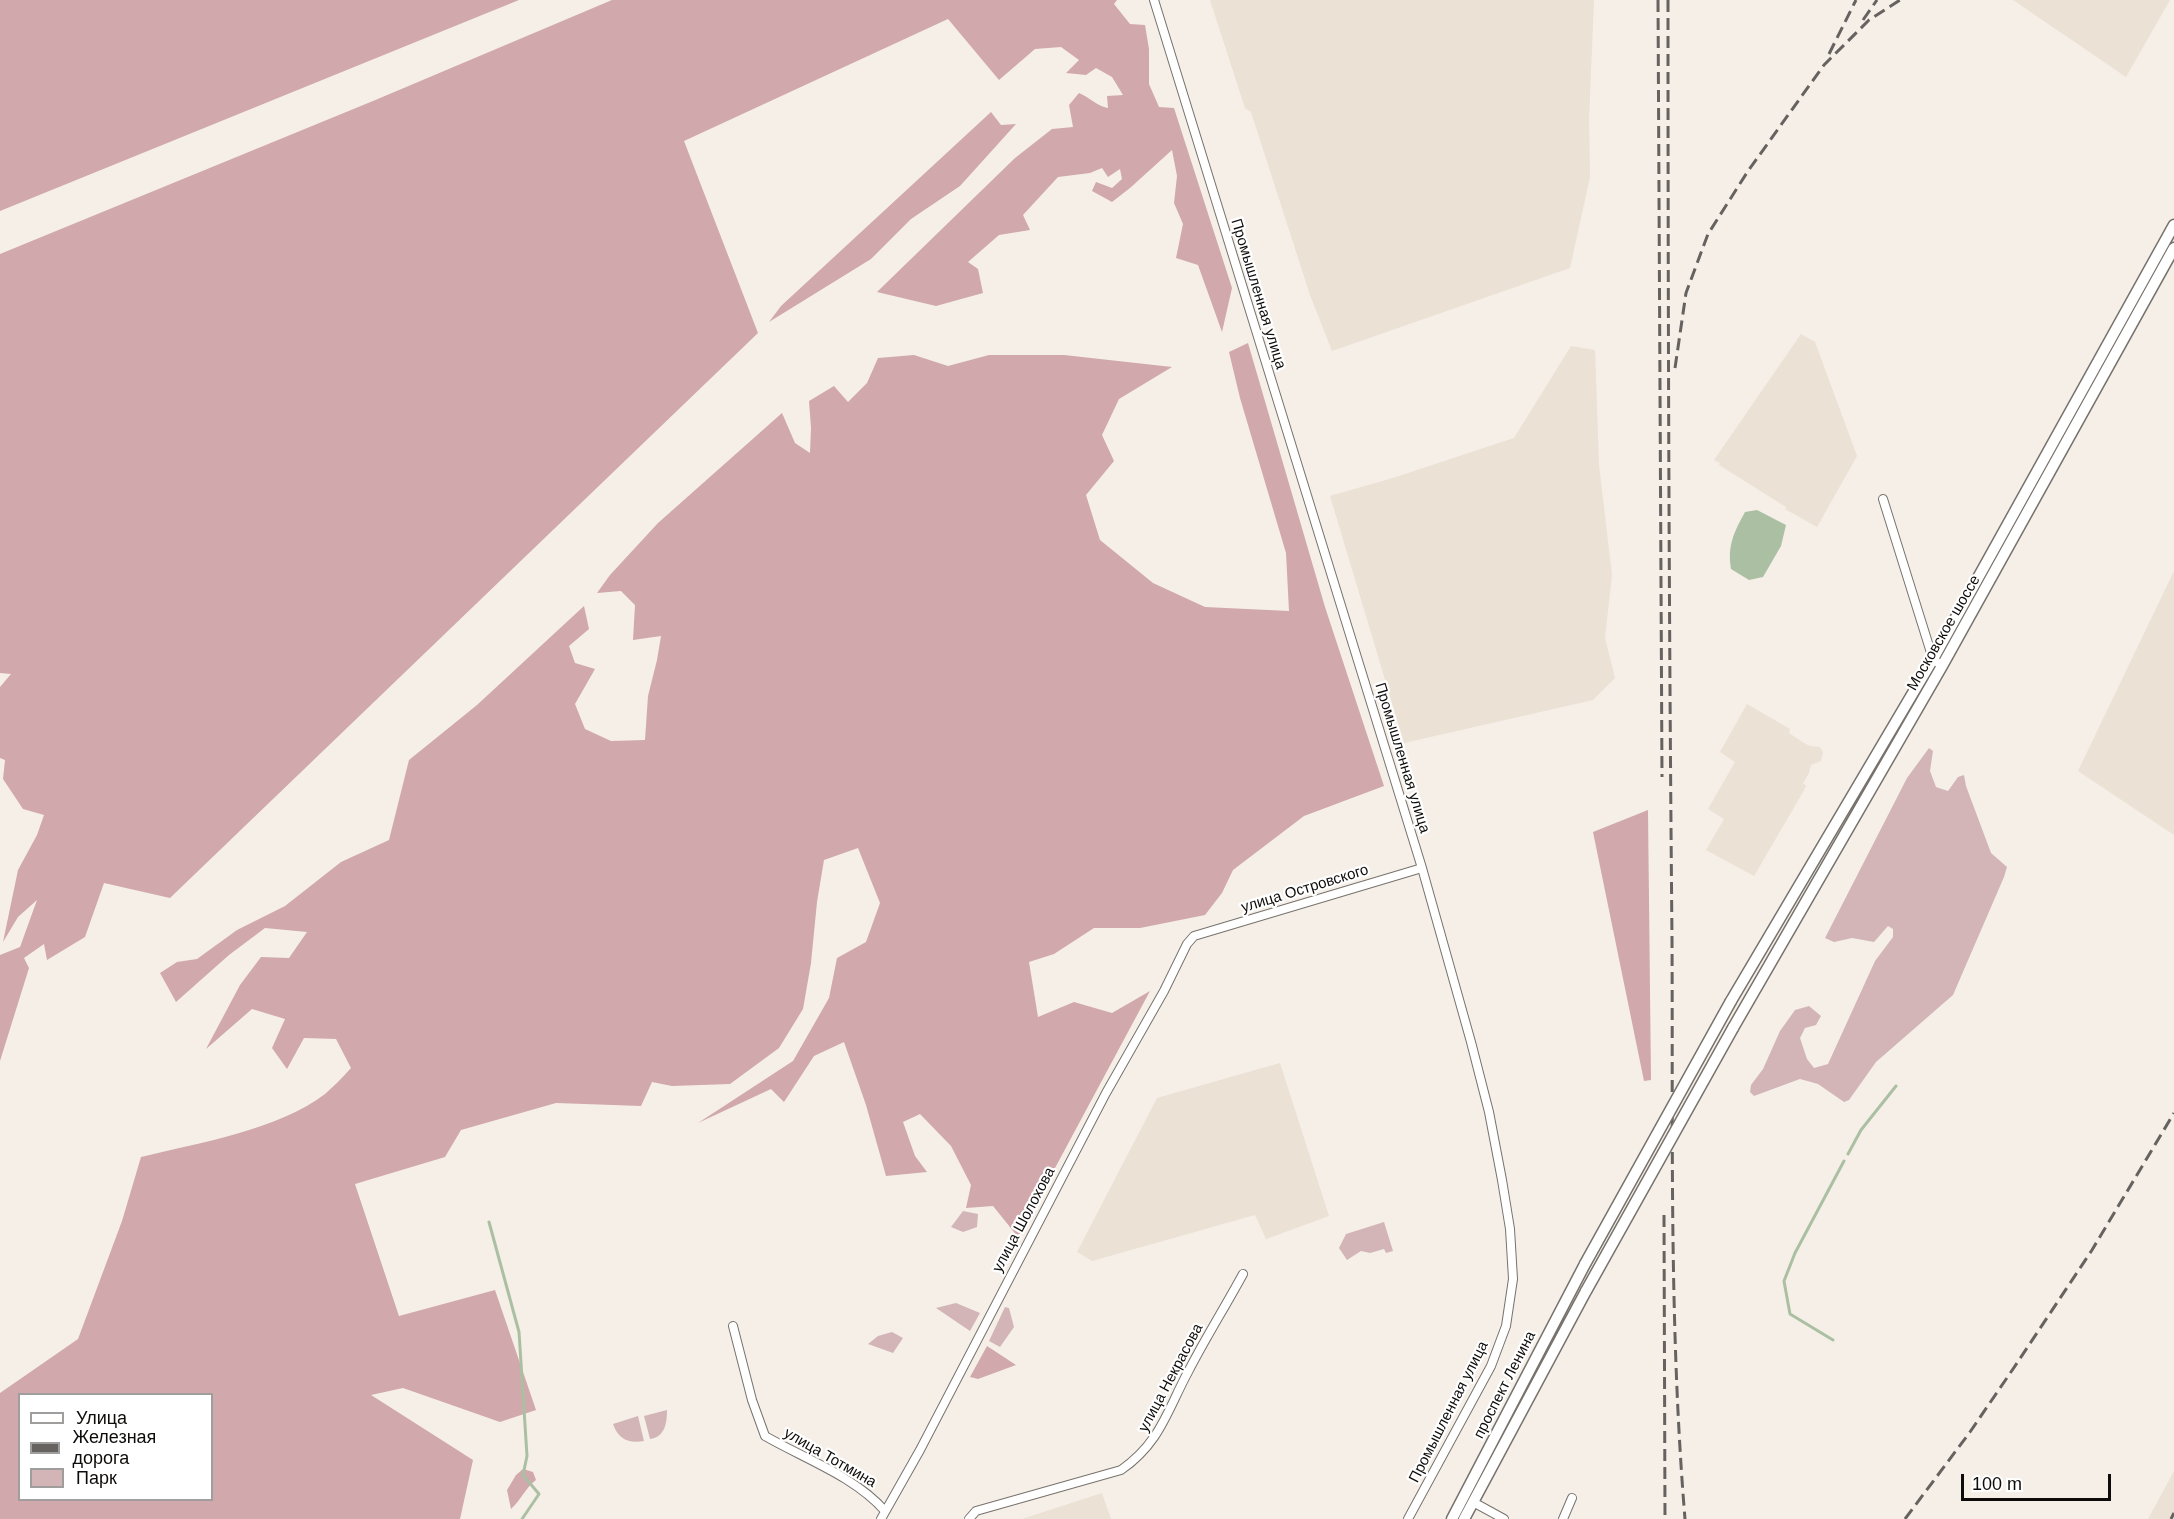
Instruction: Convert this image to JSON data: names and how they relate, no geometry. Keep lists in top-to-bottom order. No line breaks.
{"streets":{"main road":["Московское шоссе","проспект Ленина"],"street":["Промышленная улица","улица Островского","улица Шолохова","улица Некрасова","улица Тотмина"]},"crossings":[["Промышленная улица","улица Островского"],["Московское шоссе","проспект Ленина"],["улица Островского","улица Шолохова"],["улица Шолохова","улица Тотмина"]],"legend":["Улица","Железная дорога","Парк"],"scale_bar":"100 m"}
